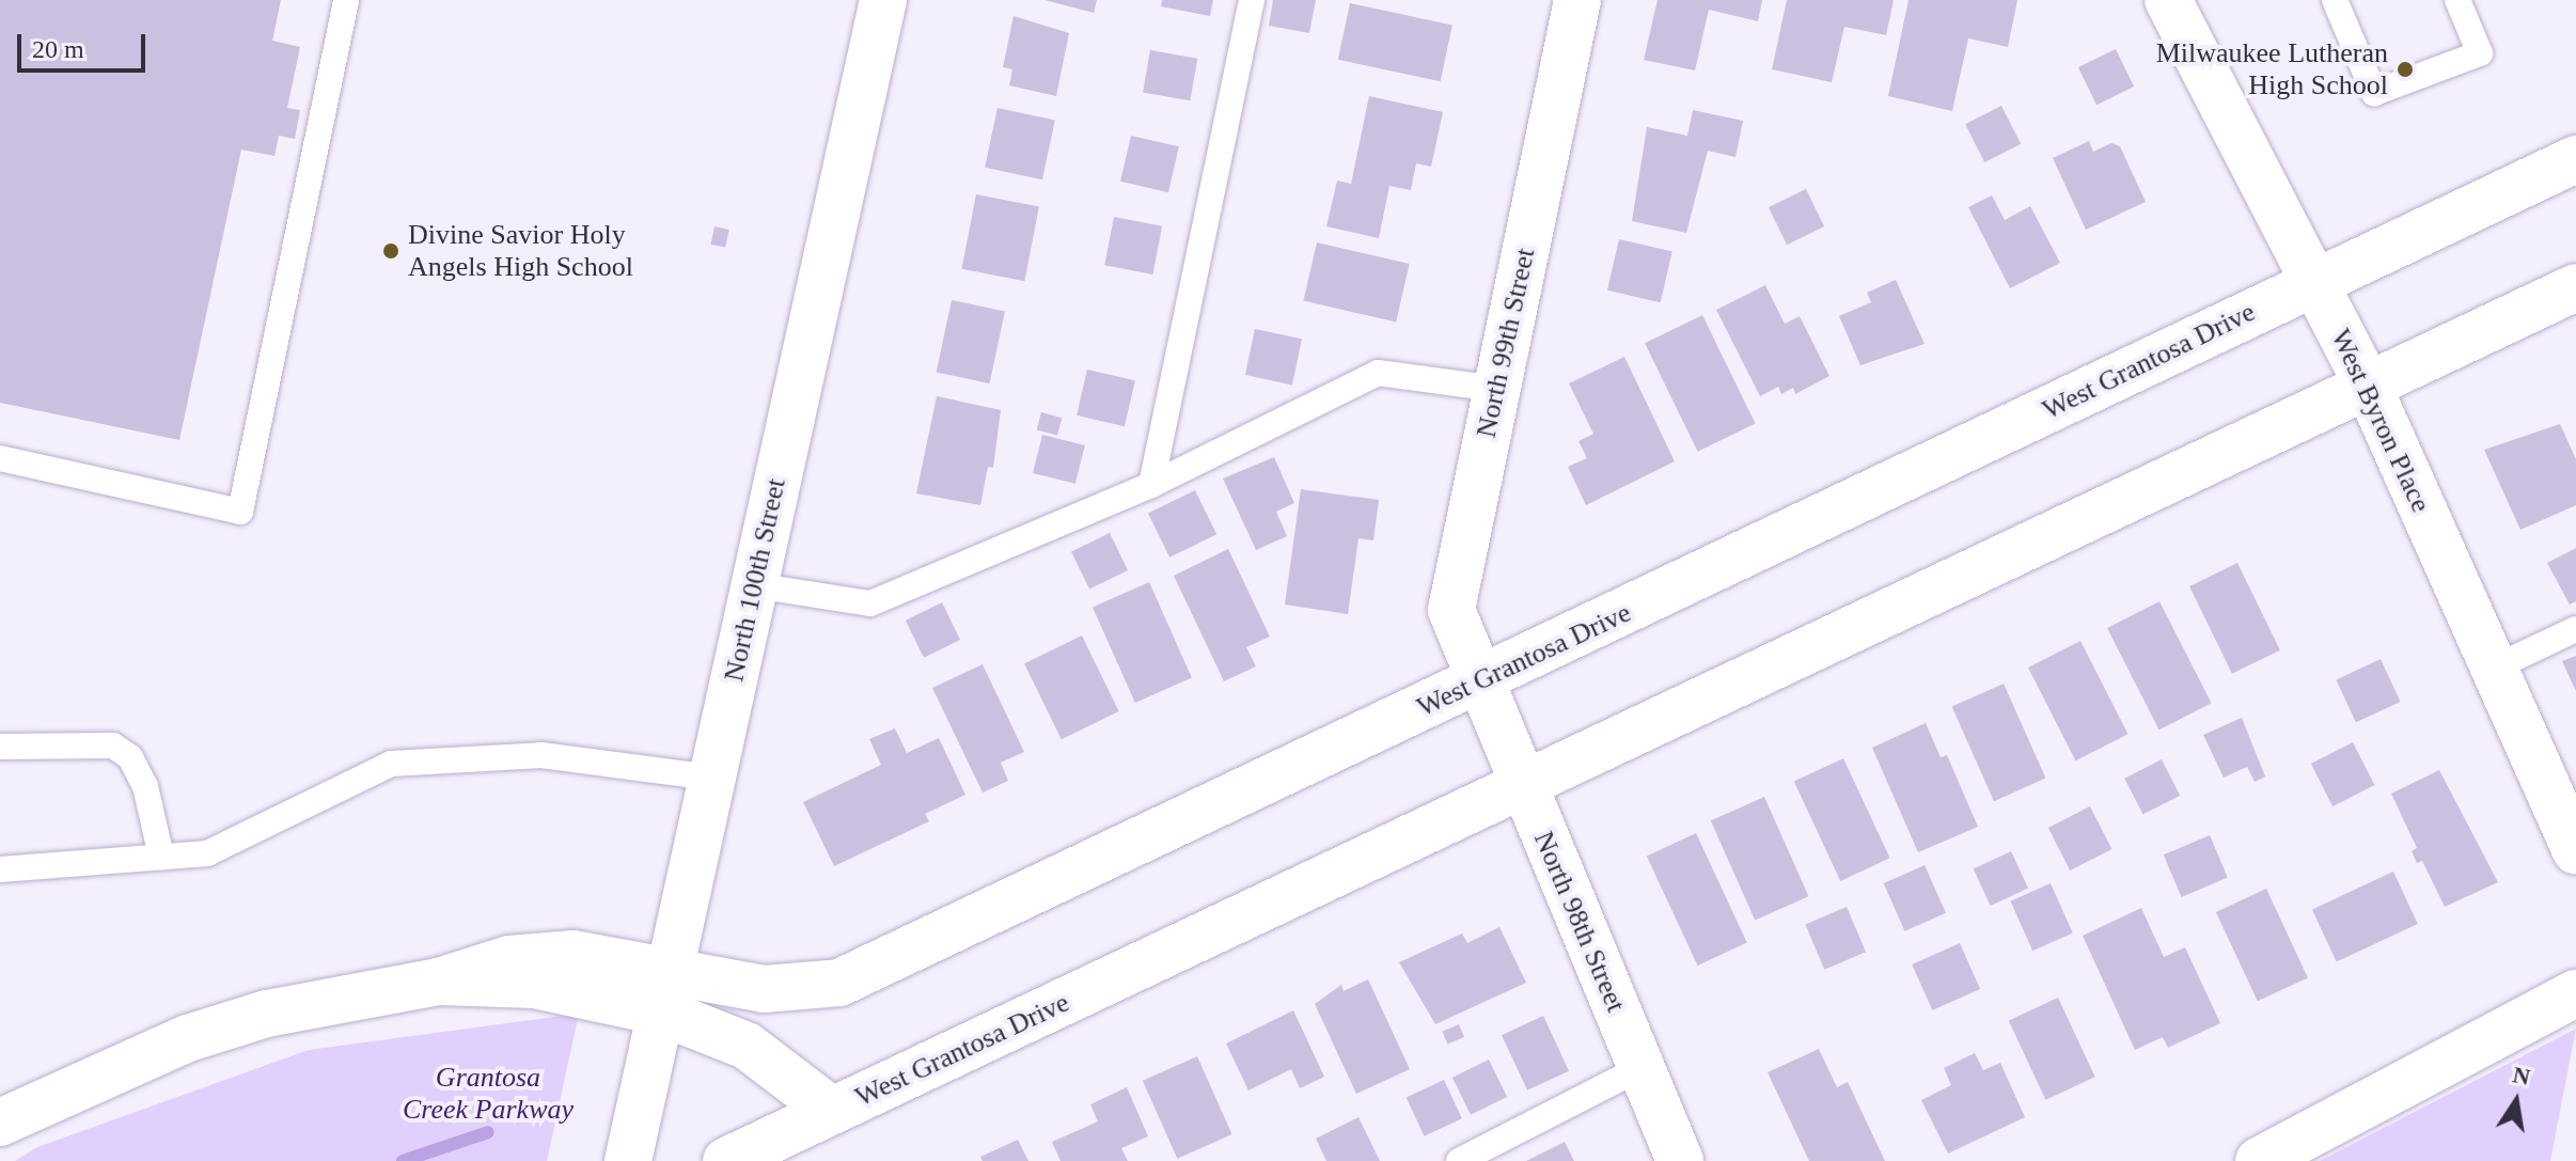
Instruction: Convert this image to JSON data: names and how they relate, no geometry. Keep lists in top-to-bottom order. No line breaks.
{"streets":{"street":["North 99th Street","West Grantosa Drive","West Byron Place","North 100th Street","North 98th Street"]},"crossings":[["North 99th Street","West Grantosa Drive"],["North 99th Street","North 98th Street"],["West Grantosa Drive","West Byron Place"],["West Grantosa Drive","North 100th Street"],["West Grantosa Drive","North 98th Street"]],"parks":["Grantosa Creek Parkway"],"places":["Milwaukee Lutheran High School","Divine Savior Holy Angels High School"],"scale_bar":"20 m","north":"top"}
